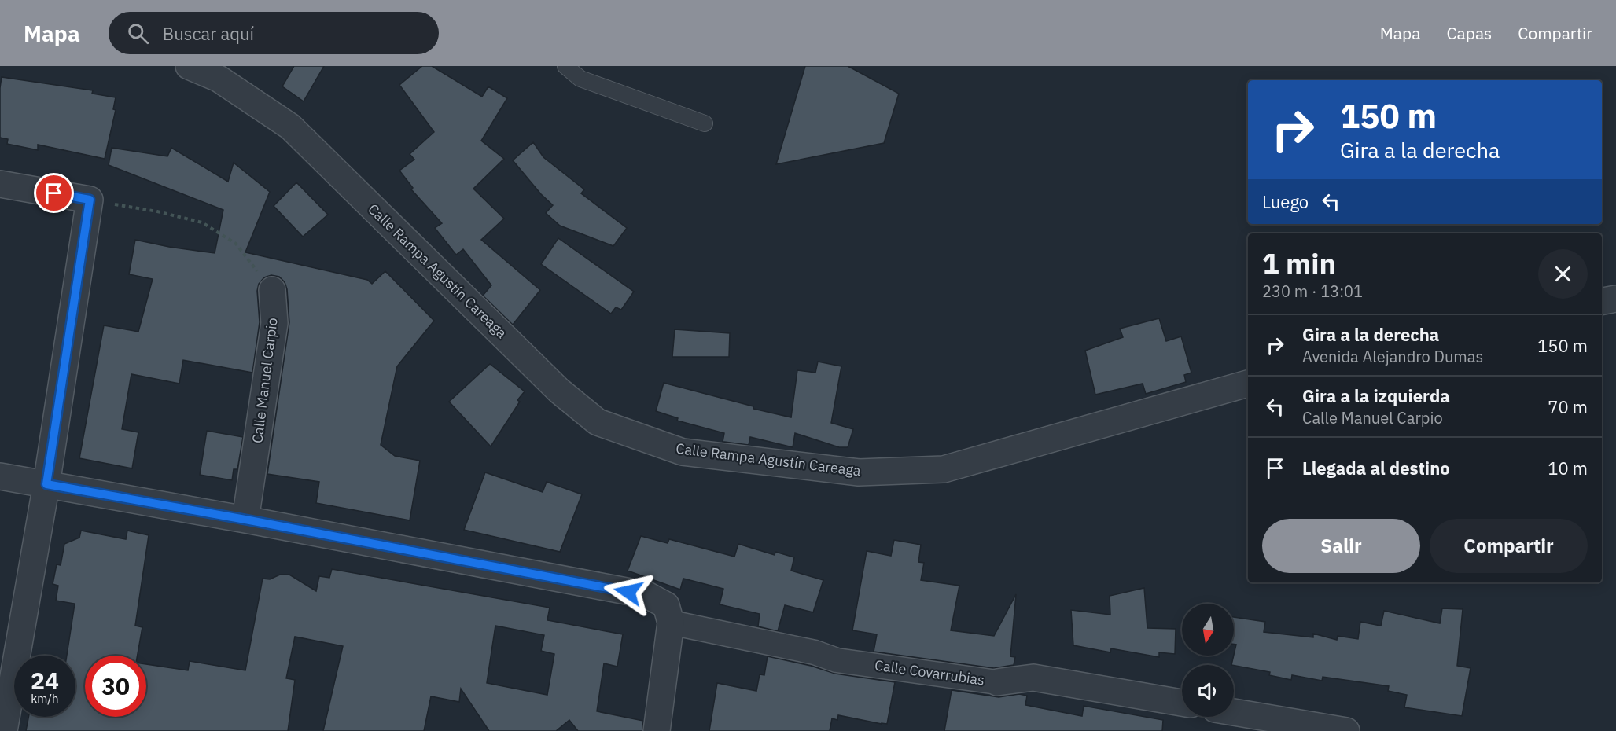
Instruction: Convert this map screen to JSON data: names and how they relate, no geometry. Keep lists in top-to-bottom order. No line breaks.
{"streets":{"street":["Calle Rampa Agustín Careaga","Calle Manuel Carpio","Calle Covarrubias"]},"crossings":[["Calle Manuel Carpio","Calle Covarrubias"]],"north":"bottom","page":{"header":"Mapa","search":"Buscar aquí","nav":["Mapa","Capas","Compartir"],"turn":["150 m","Gira a la derecha"],"then":"Luego","heading":["1 min","230 m · 13:01"],"list":[{"name":"Gira a la derecha","note":"Avenida Alejandro Dumas","value":"150 m"},{"name":"Gira a la izquierda","note":"Calle Manuel Carpio","value":"70 m"},{"name":"Llegada al destino","value":"10 m"}],"buttons":["Salir","Compartir"],"speed":"24 km/h","limit":"30"}}
